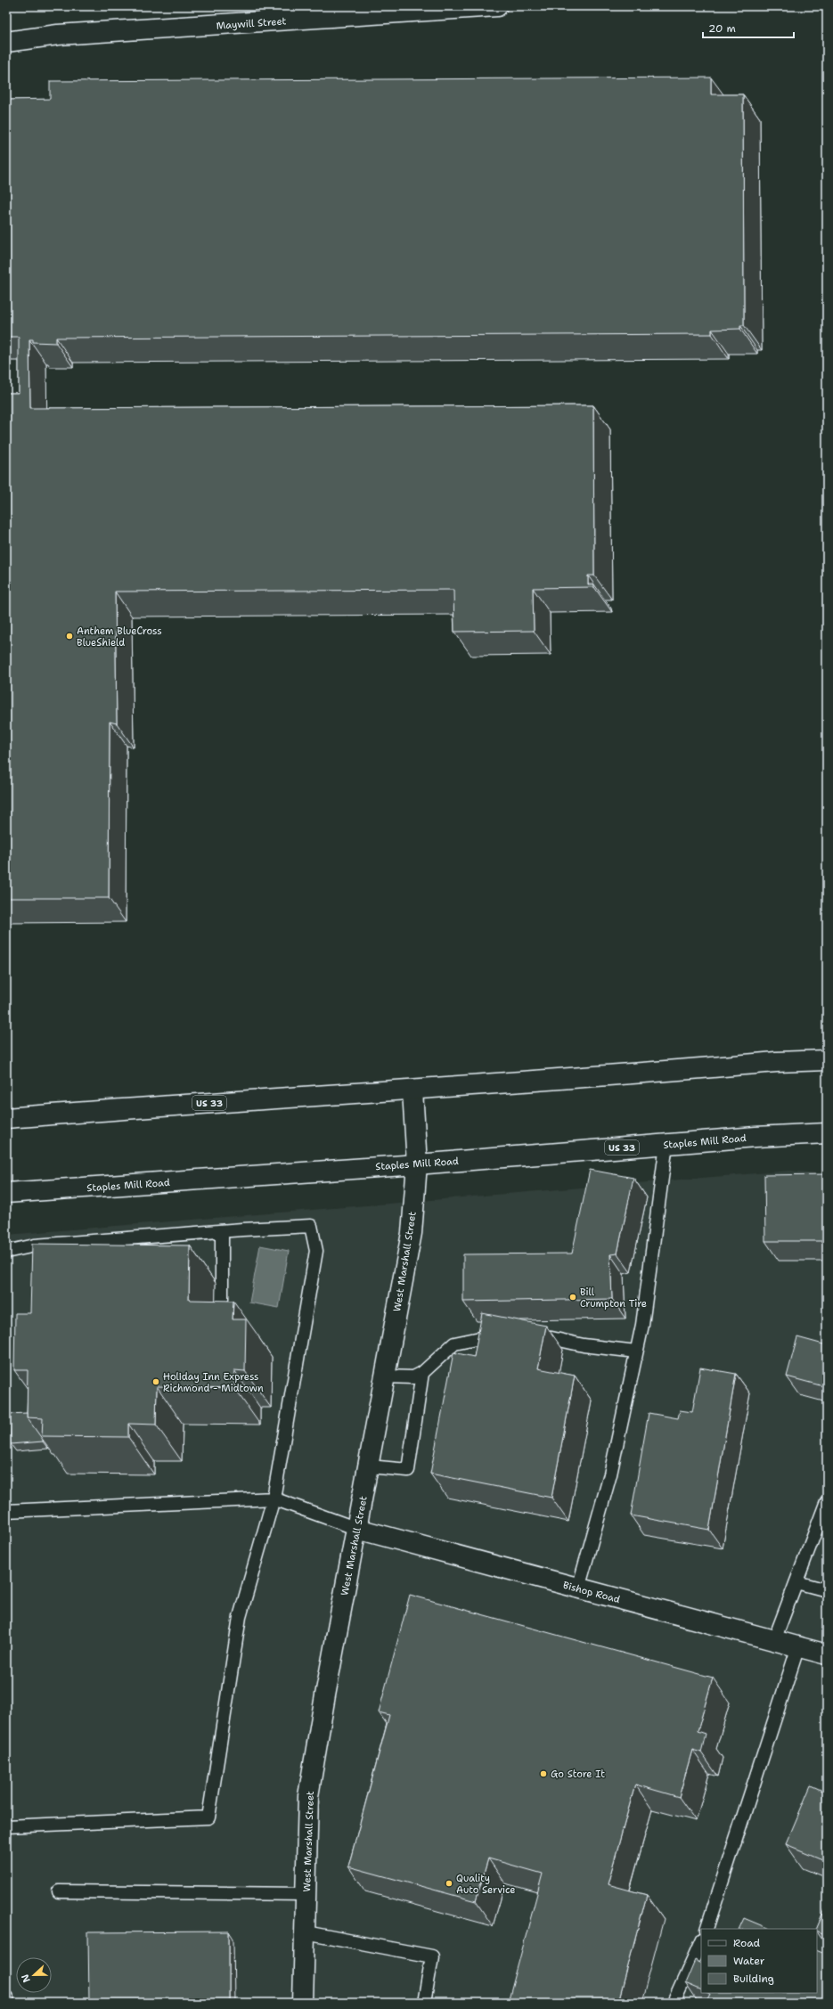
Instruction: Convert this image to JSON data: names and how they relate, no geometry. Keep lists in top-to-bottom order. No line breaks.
{"streets":{"street":["Maywill Street","US 33","Staples Mill Road","West Marshall Street","Bishop Road"]},"crossings":[["US 33","West Marshall Street"],["Staples Mill Road","West Marshall Street"],["West Marshall Street","Bishop Road"]],"places":["Anthem BlueCross BlueShield","Bill Crumpton Tire","Holiday Inn Express Richmond - Midtown","Go Store It","Quality Auto Service"],"legend":["Road","Water","Building"],"scale_bar":"20 m","north":"left"}
